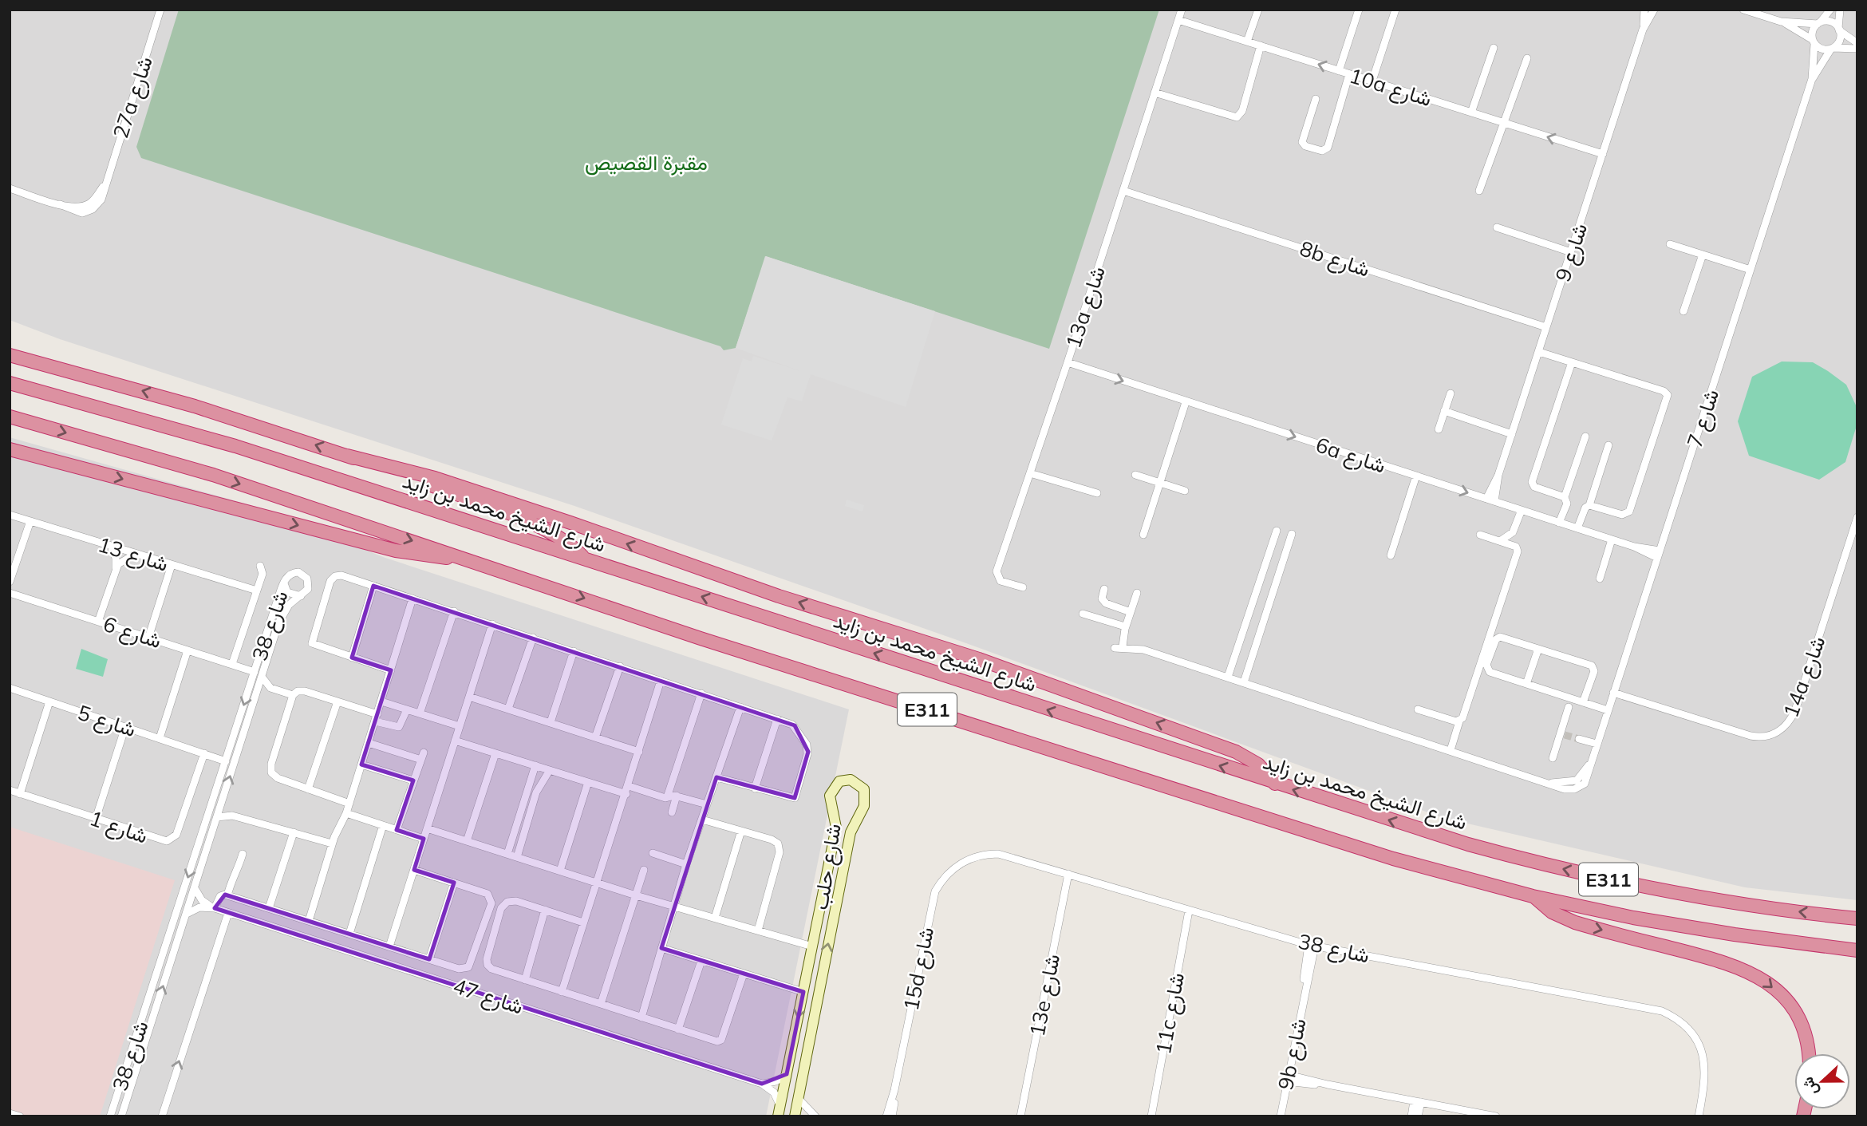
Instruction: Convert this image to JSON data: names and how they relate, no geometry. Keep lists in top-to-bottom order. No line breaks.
{"streets":{"highway":["شارع الشيخ محمد بن زايد","E311"],"street":["10a شارع","27a شارع","شارع 9","8b شارع","13a شارع","شارع 7","6a شارع","شارع 13","شارع 38","شارع 6","14a شارع","شارع 5","شارع 1","شارع حلب","15d شارع","13e شارع","شارع 47","11c شارع","9b شارع"]},"crossings":[["10a شارع","شارع 9"],["10a شارع","13a شارع"],["شارع 9","8b شارع"],["شارع 9","6a شارع"],["8b شارع","13a شارع"],["13a شارع","6a شارع"],["شارع 7","6a شارع"],["شارع 7","14a شارع"],["شارع 38","شارع 6"],["شارع 38","شارع 5"],["شارع 38","15d شارع"],["شارع 38","13e شارع"],["شارع 38","شارع 47"],["شارع 38","11c شارع"],["شارع 38","9b شارع"],["شارع 5","شارع 1"]],"one_way":["10a شارع","6a شارع"],"parks":["مقبرة القصيص"],"north":"left"}
